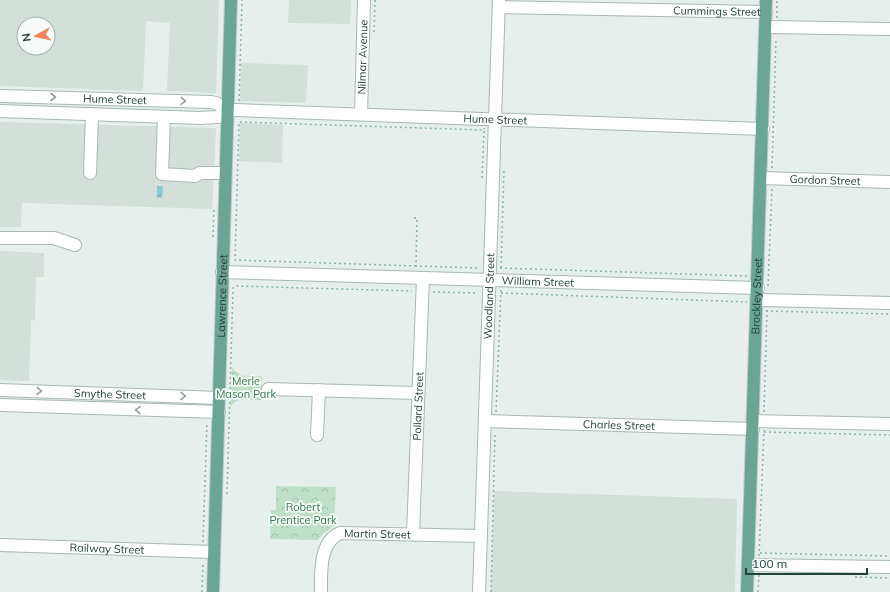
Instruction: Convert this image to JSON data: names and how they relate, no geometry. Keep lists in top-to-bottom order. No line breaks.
{"streets":{"main road":["Lawrence Street","Brockley Street"],"street":["Cummings Street","Nilmar Avenue","Hume Street","Gordon Street","William Street","Woodland Street","Smythe Street","Pollard Street","Charles Street","Martin Street","Railway Street"]},"crossings":[["Cummings Street","Woodland Street"],["Cummings Street","Brockley Street"],["Nilmar Avenue","Hume Street"],["Hume Street","Lawrence Street"],["Hume Street","Woodland Street"],["Hume Street","Brockley Street"],["Gordon Street","Brockley Street"],["William Street","Lawrence Street"],["William Street","Woodland Street"],["William Street","Brockley Street"],["William Street","Pollard Street"],["Lawrence Street","Smythe Street"],["Lawrence Street","Railway Street"],["Woodland Street","Charles Street"],["Woodland Street","Martin Street"],["Brockley Street","Charles Street"],["Pollard Street","Martin Street"]],"parks":["Merle Mason Park","Robert Prentice Park"],"scale_bar":"100 m","north":"left"}
